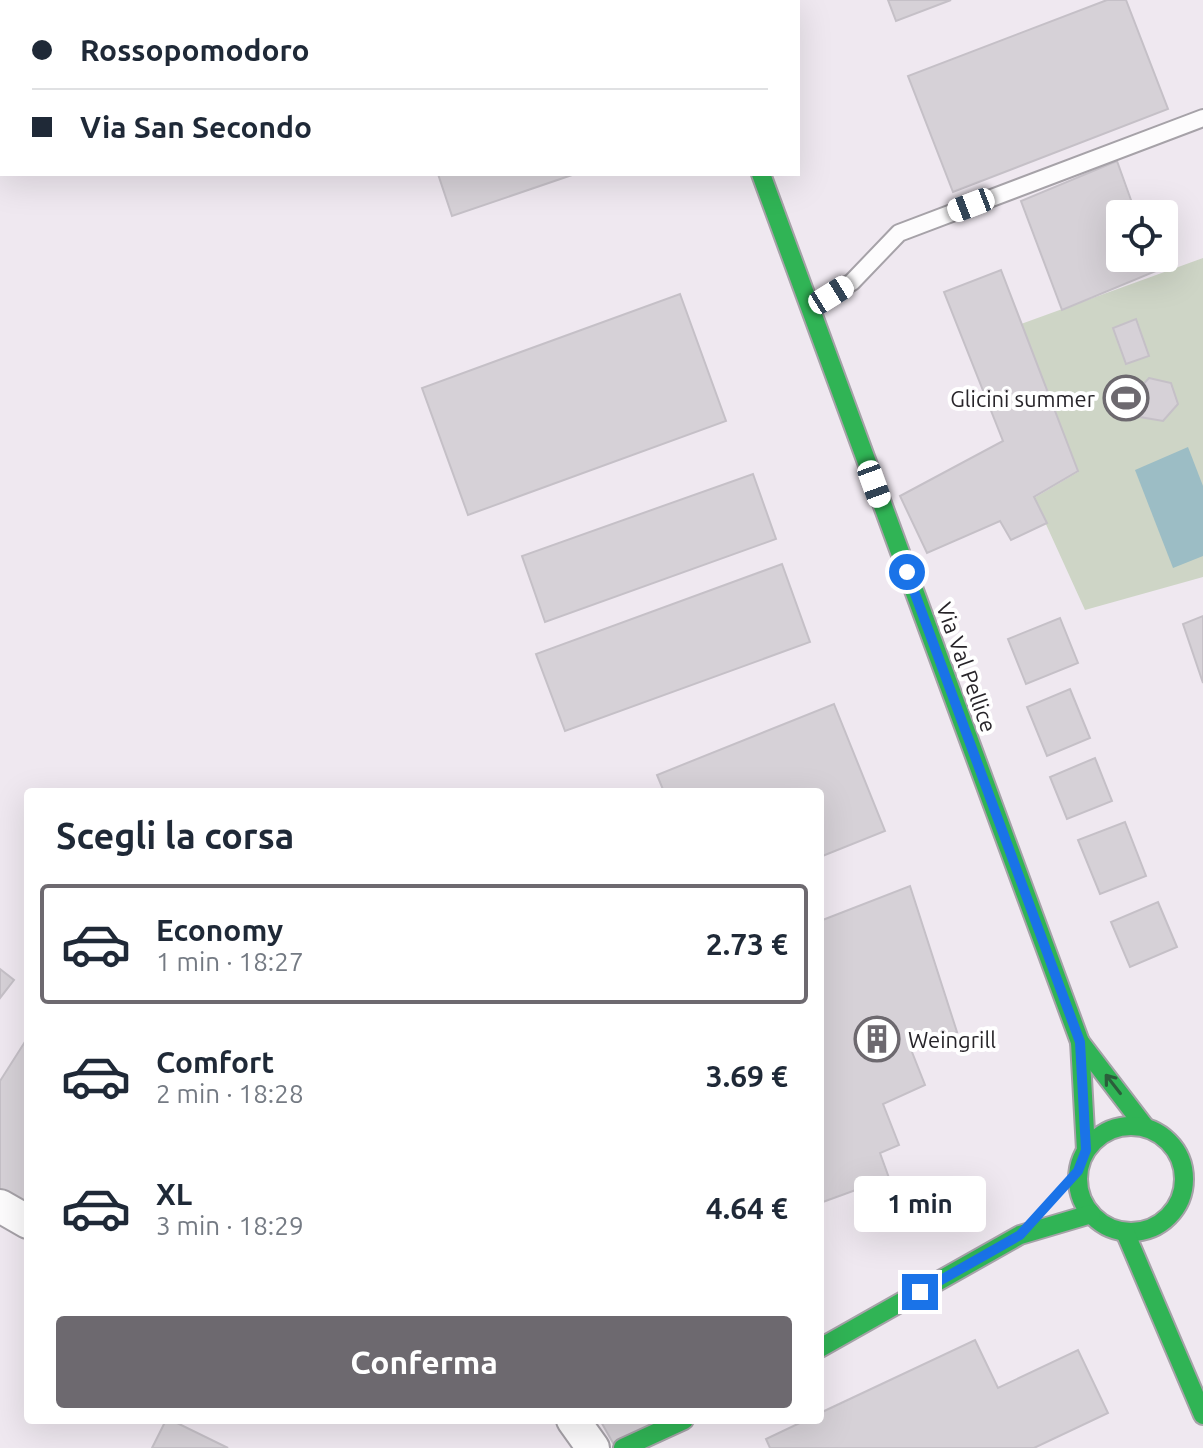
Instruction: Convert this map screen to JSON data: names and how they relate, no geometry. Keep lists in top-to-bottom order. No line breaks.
{"streets":{"street":["Via Val Pellice"]},"places":{"sports":["Glicini summer"],"building":["Weingrill"]},"page":{"banner":["Rossopomodoro","Via San Secondo"],"heading":"Scegli la corsa","list":[{"name":"Economy","note":"1 min · 18:27","value":"2.73 €"},{"name":"Comfort","note":"2 min · 18:28","value":"3.69 €"},{"name":"XL","note":"3 min · 18:29","value":"4.64 €"}],"bubble":"1 min","buttons":"Conferma"}}
